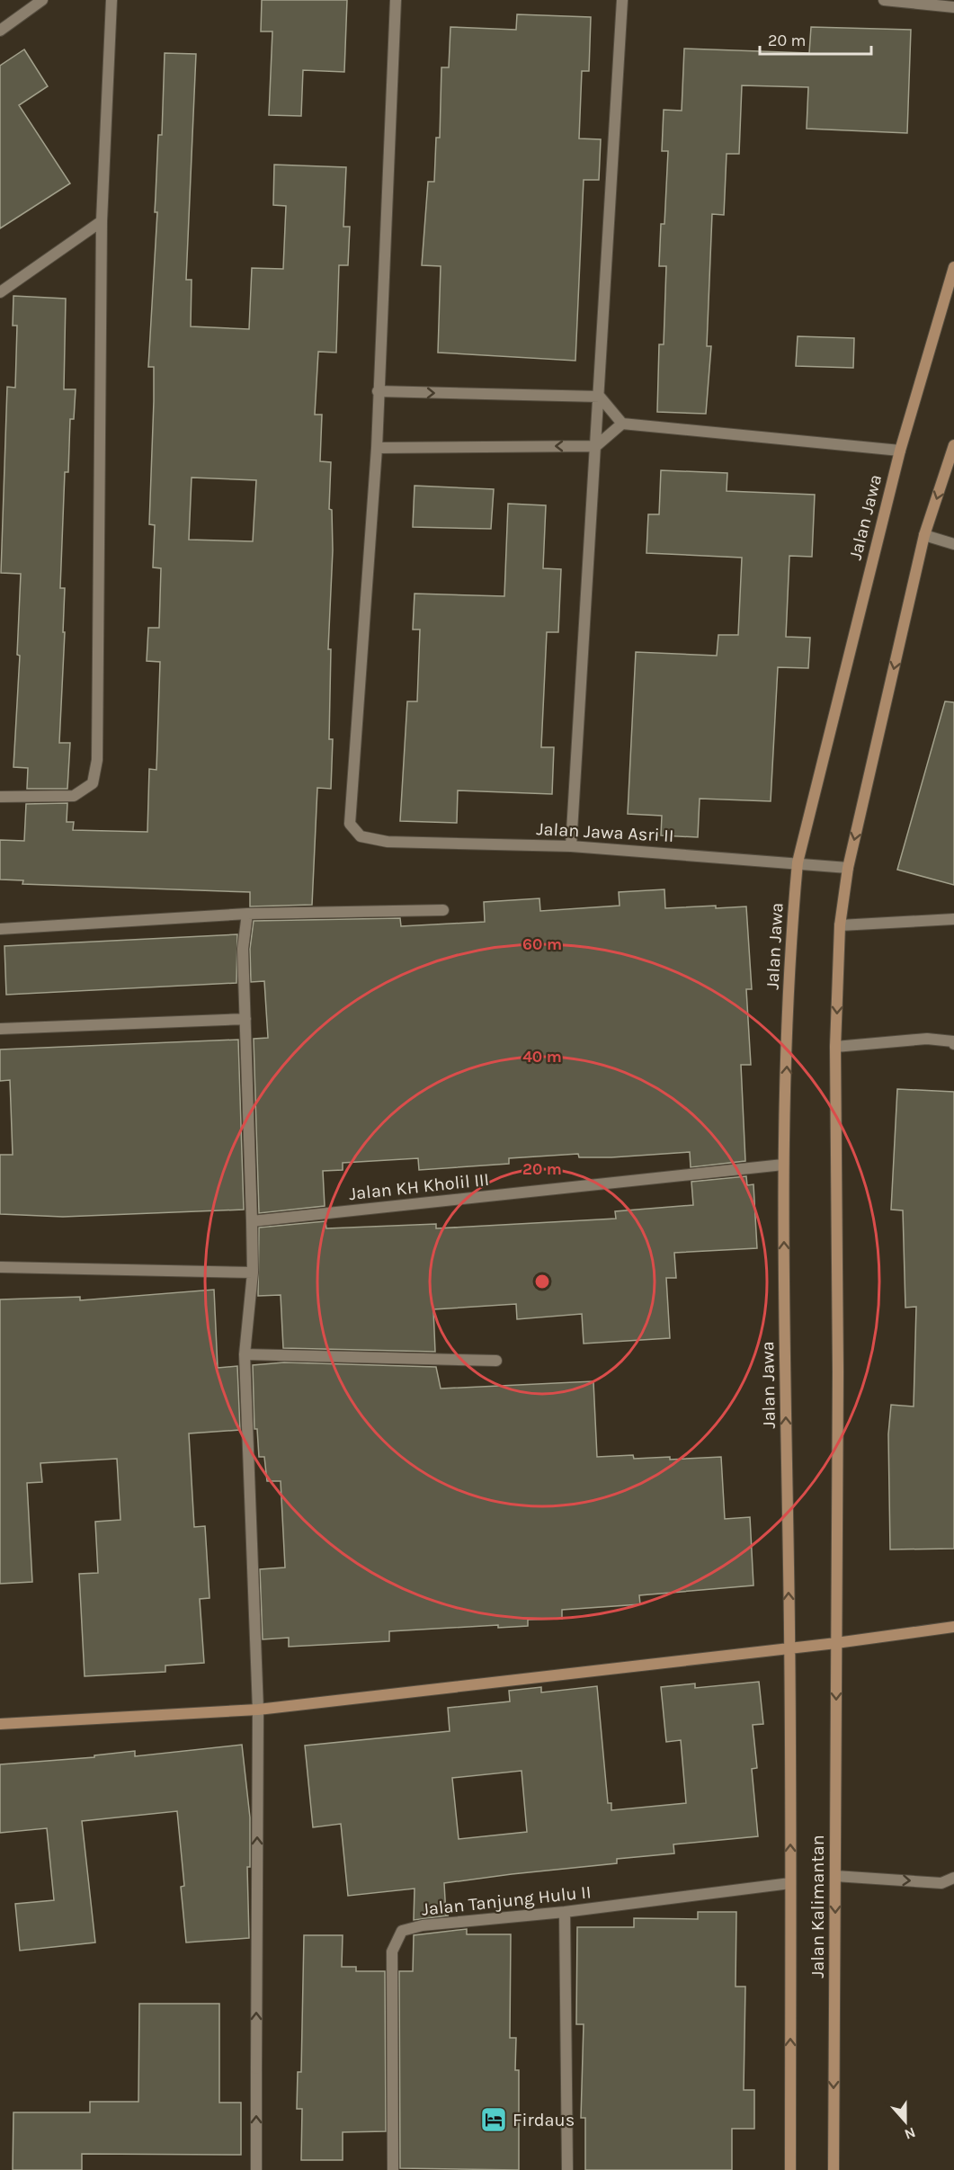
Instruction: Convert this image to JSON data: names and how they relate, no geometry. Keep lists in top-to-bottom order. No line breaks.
{"streets":{"main road":["Jalan Jawa","Jalan Kalimantan"],"street":["Jalan Jawa Asri II","Jalan KH Kholil III","Jalan Tanjung Hulu II"]},"crossings":[["Jalan Jawa","Jalan Jawa Asri II"],["Jalan Jawa","Jalan KH Kholil III"],["Jalan Jawa","Jalan Kalimantan"],["Jalan Tanjung Hulu II","Jalan Kalimantan"]],"places":{"hotel":["Firdaus"]},"scale_bar":"20 m","north":"bottom","rings":["60 m","40 m","20 m"]}
